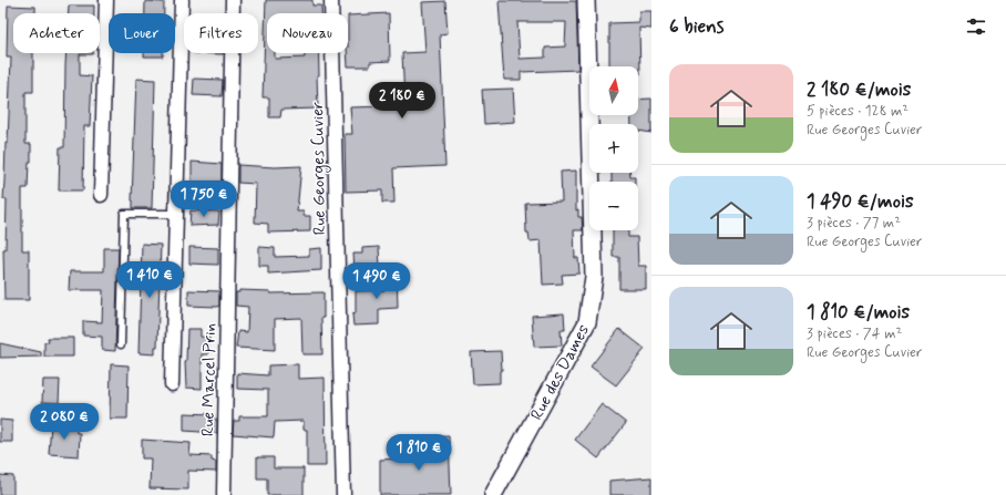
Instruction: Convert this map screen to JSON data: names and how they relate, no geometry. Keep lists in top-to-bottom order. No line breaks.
{"streets":{"street":["Rue Georges Cuvier","Rue des Dames","Rue Marcel Prin"]},"north":"top","page":{"heading":"6 biens","chip":["Acheter","Louer","Filtres","Nouveau"],"list":[{"name":"2 180 €/mois","note":"5 pièces · 128 m² · Rue Georges Cuvier"},{"name":"1 490 €/mois","note":"3 pièces · 77 m² · Rue Georges Cuvier"},{"name":"1 810 €/mois","note":"3 pièces · 74 m² · Rue Georges Cuvier"}],"map_buttons":["+","−"],"price":["2 180 €","1 750 €","1 410 €","1 490 €","2 080 €","1 810 €"]}}
